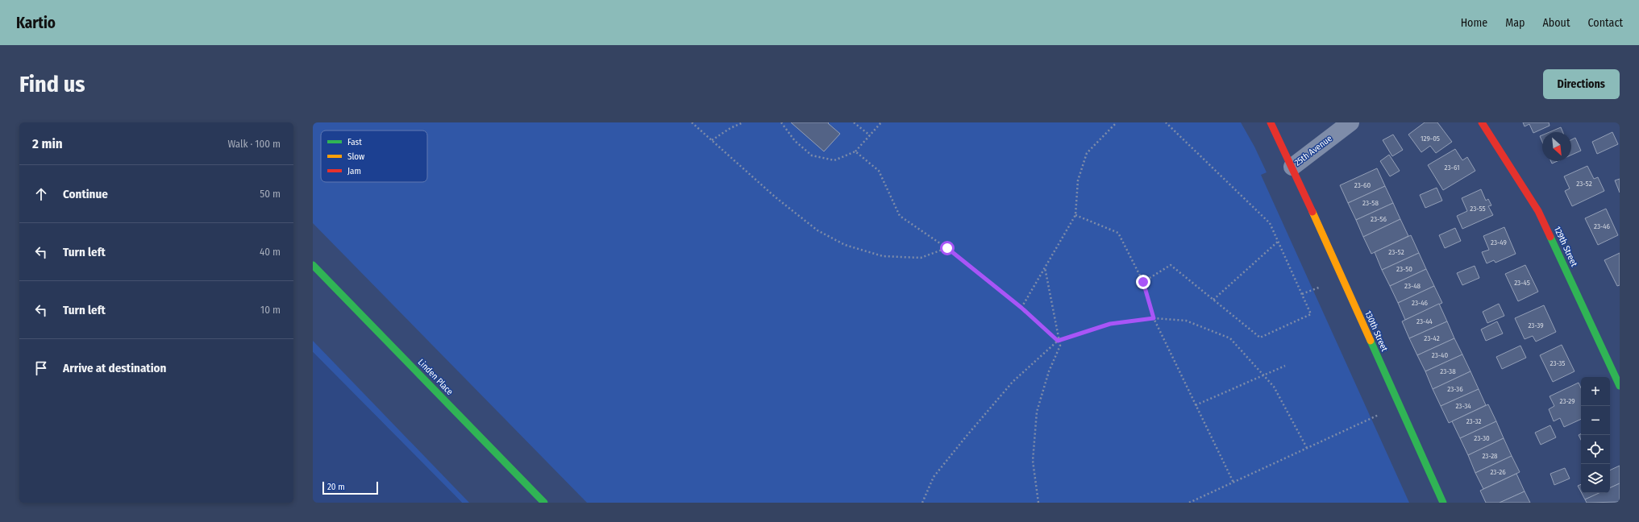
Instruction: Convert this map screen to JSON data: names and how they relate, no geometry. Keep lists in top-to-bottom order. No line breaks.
{"streets":{"street":["25th Avenue","129th Street","130th Street","Linden Place"]},"crossings":[["25th Avenue","130th Street"]],"house_numbers":["129-05","23-61","23-52","23-60","23-58","23-55","23-56","23-46","23-49","23-52","23-50","23-45","23-48","23-46","23-44","23-39","23-42","23-40","23-35","23-38","23-36","23-29","23-34","23-32","23-30","23-28","23-26"],"legend":["Fast","Slow","Jam"],"scale_bar":"20 m","north":"bottom right","page":{"header":"Kartio","nav":["Home","Map","About","Contact"],"buttons":"Directions","title":"Find us","heading":["2 min","Walk · 100 m"],"list":[["Continue","50 m"],["Turn left","40 m"],["Turn left","10 m"],"Arrive at destination"],"map_buttons":["+","−"],"scale":"20 m"}}
